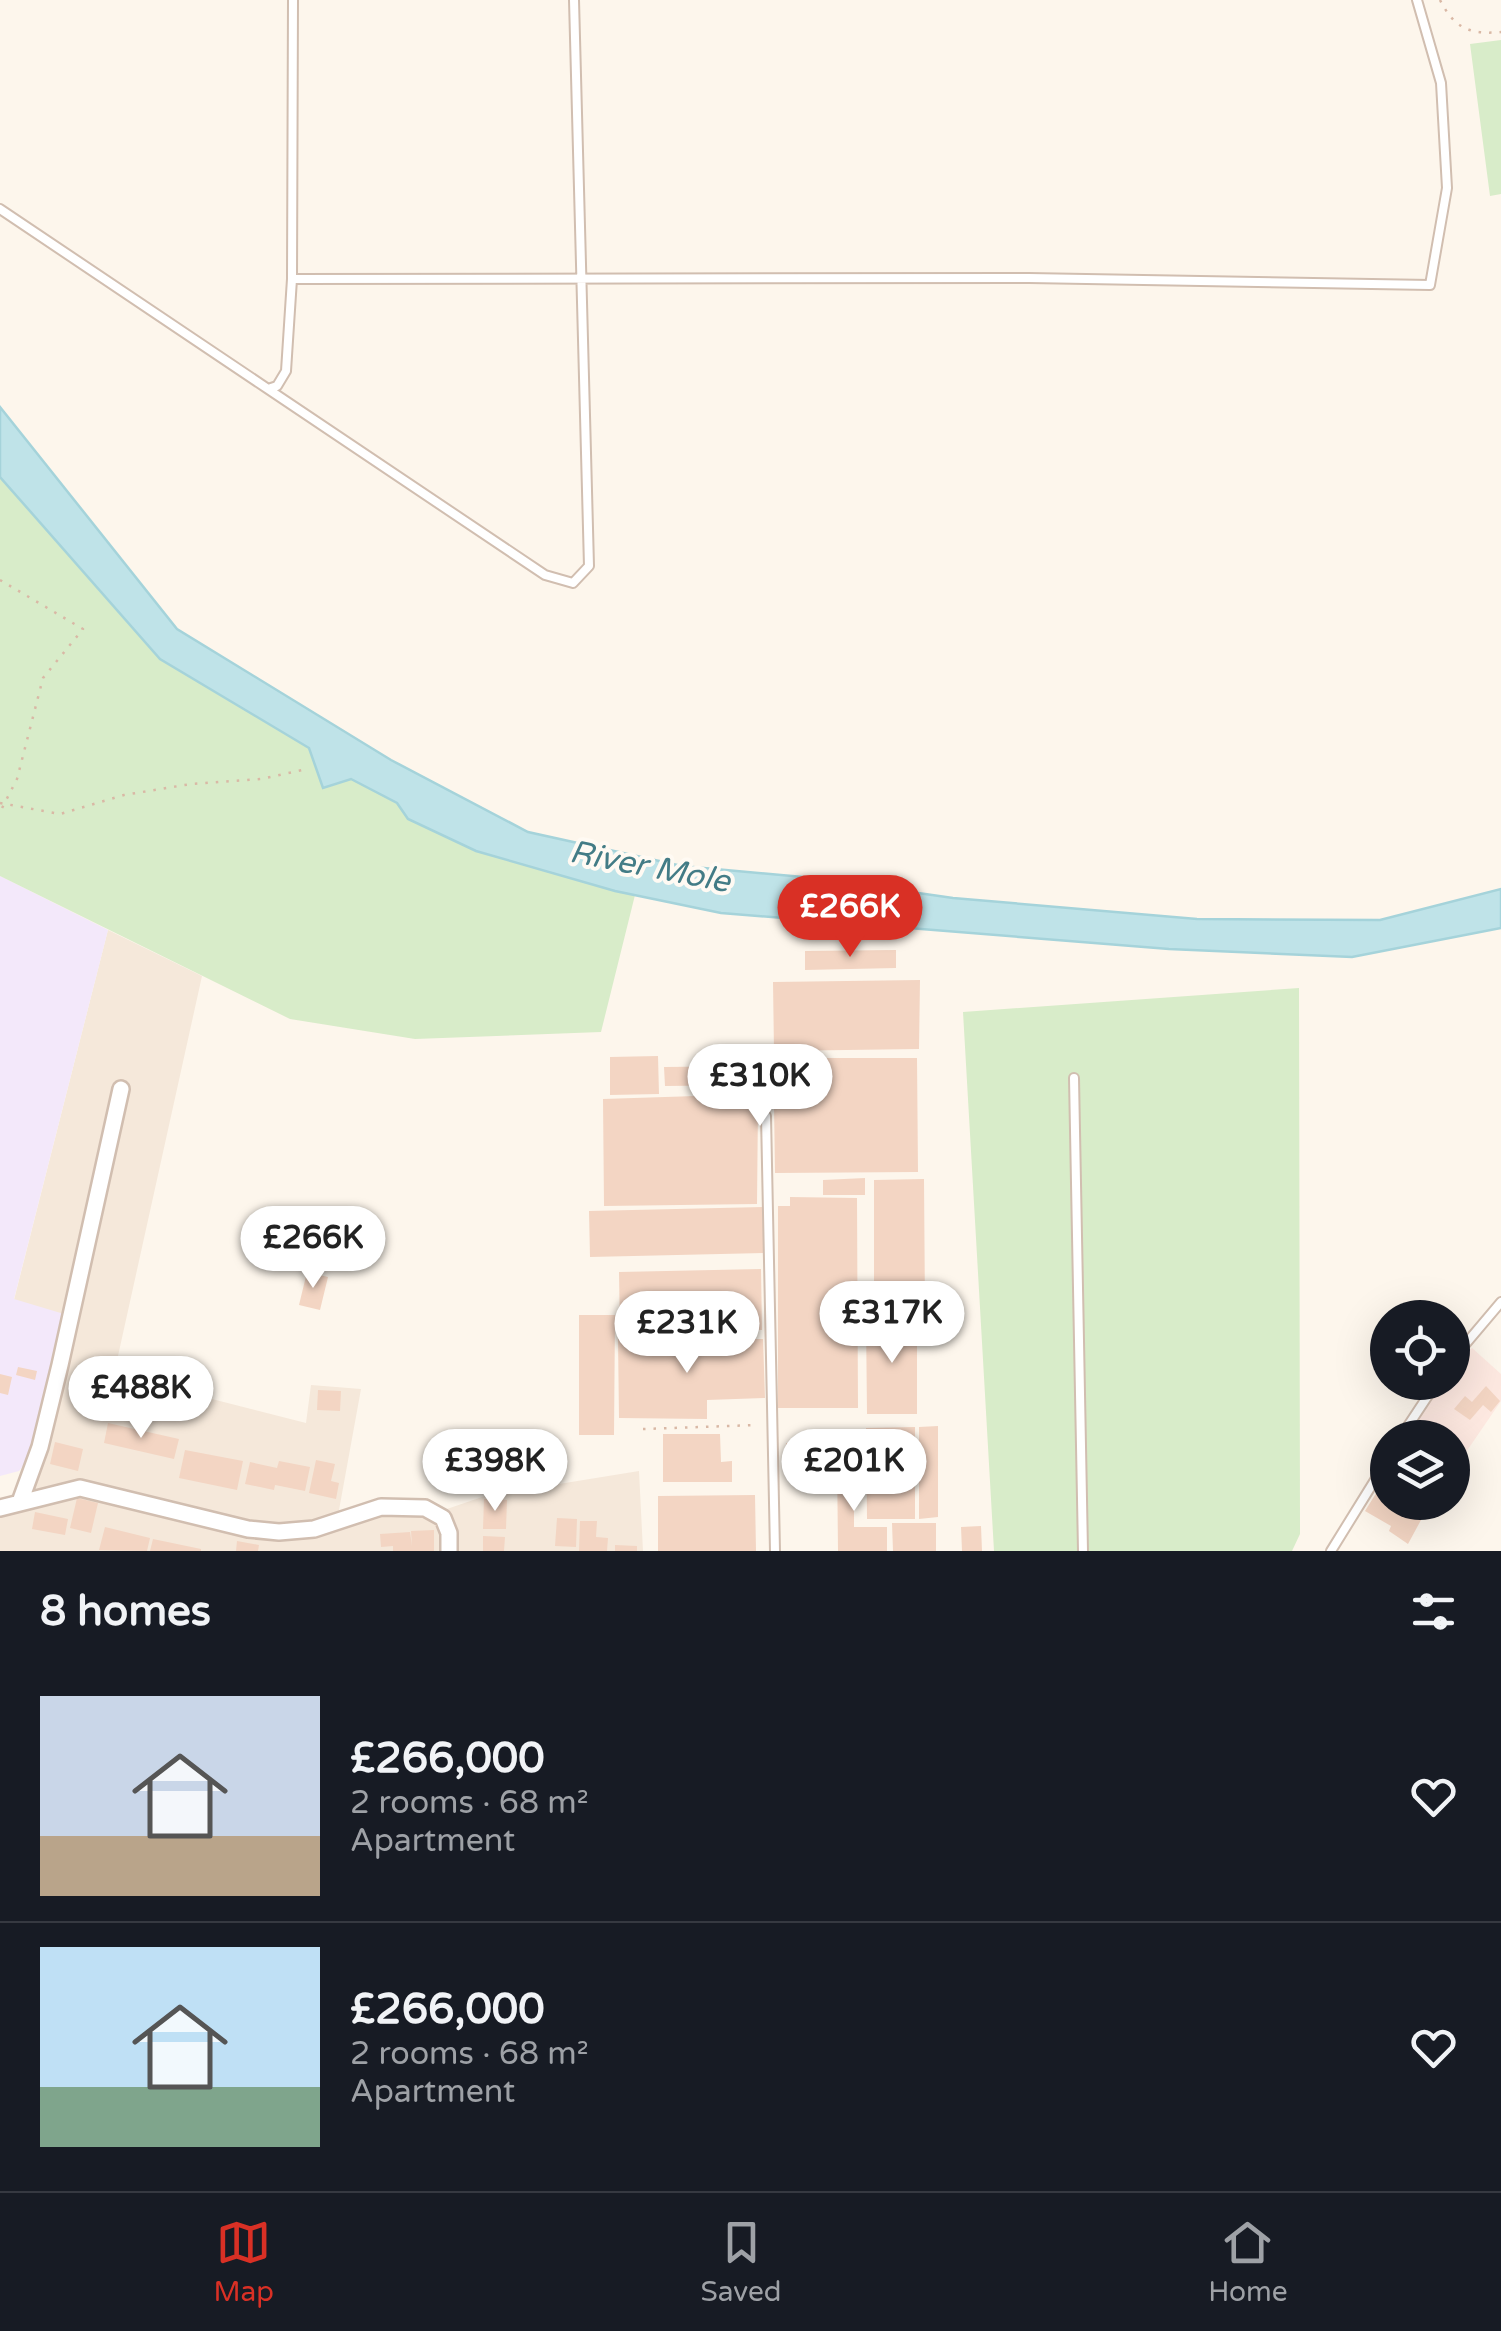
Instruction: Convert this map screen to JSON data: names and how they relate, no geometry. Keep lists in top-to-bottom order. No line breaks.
{"water":["River Mole"],"page":{"price":["£266K","£310K","£266K","£317K","£231K","£488K","£398K","£201K"],"heading":"8 homes","list":[{"name":"£266,000","note":"2 rooms · 68 m² · Apartment"},{"name":"£266,000","note":"2 rooms · 68 m² · Apartment"}],"tabs":["Map","Saved","Home"]}}
